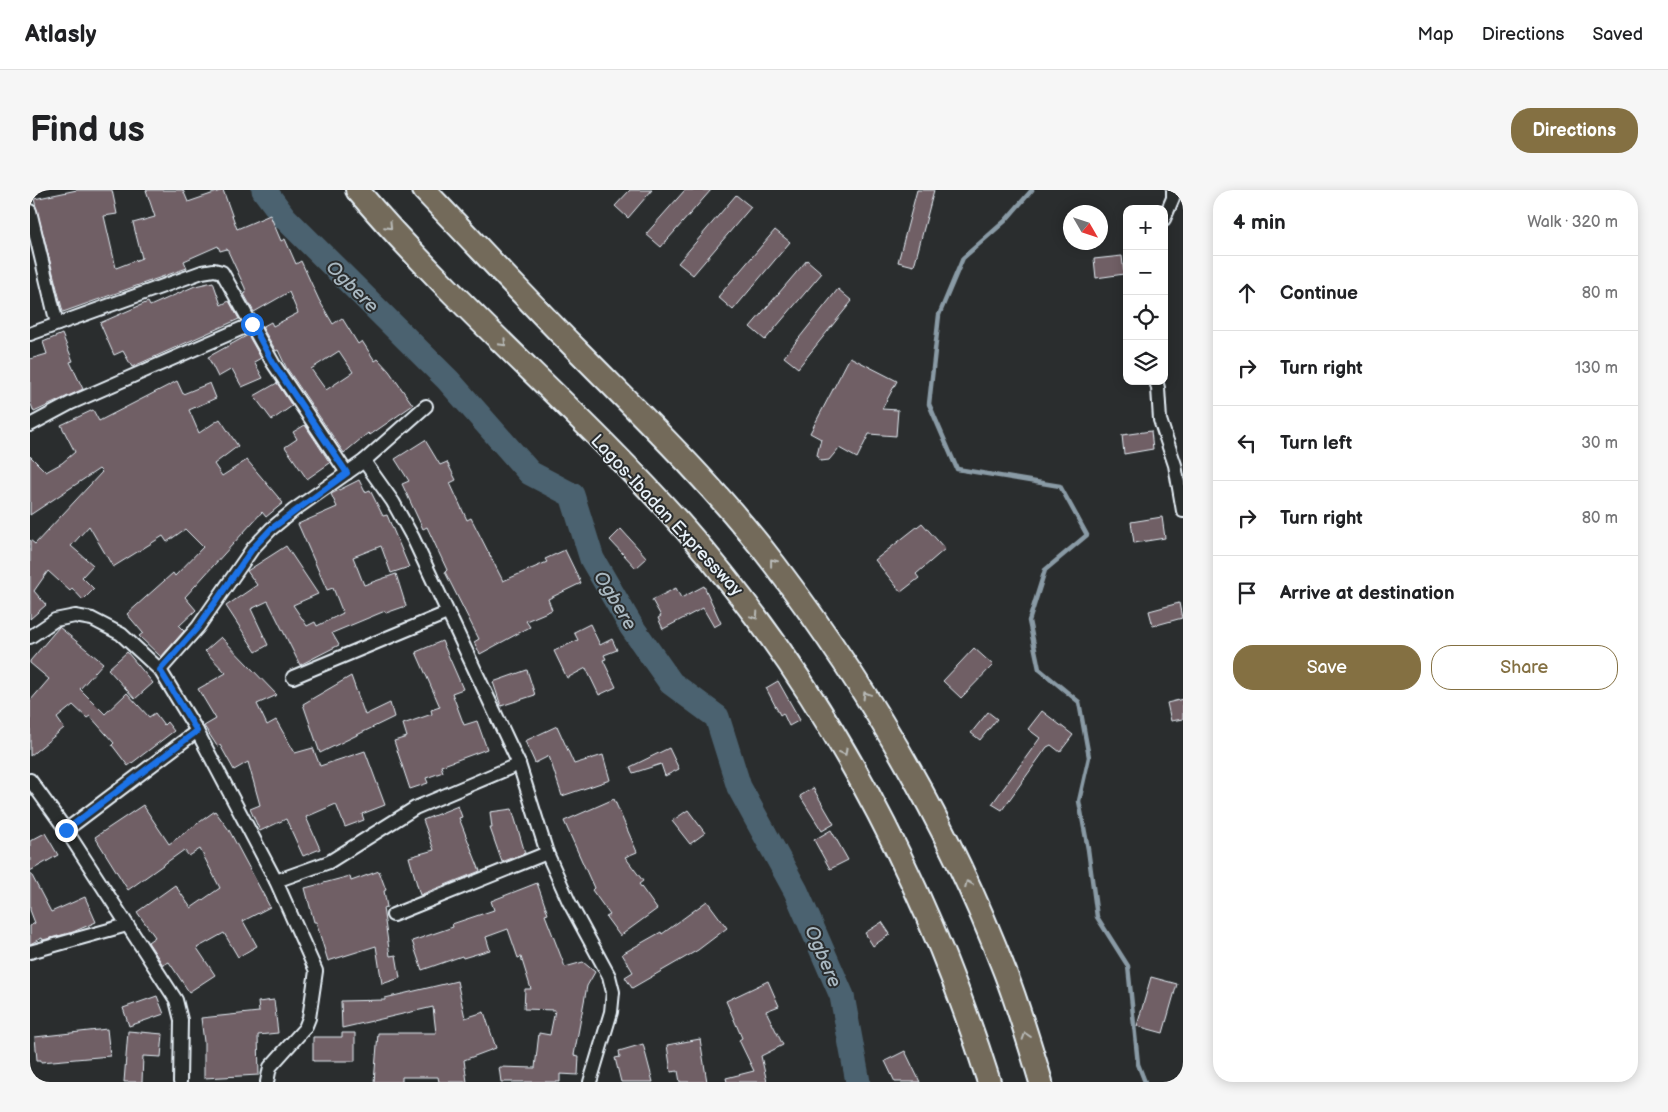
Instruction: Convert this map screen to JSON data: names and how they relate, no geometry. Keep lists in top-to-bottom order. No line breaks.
{"streets":{"highway":["Lagos-Ibadan Expressway"]},"water":["Ogbere"],"north":"bottom right","page":{"header":"Atlasly","nav":["Map","Directions","Saved"],"buttons":["Directions",["Save","Share"]],"title":"Find us","heading":["4 min","Walk · 320 m"],"map_buttons":["+","−"],"list":[["Continue","80 m"],["Turn right","130 m"],["Turn left","30 m"],["Turn right","80 m"],"Arrive at destination"]}}
